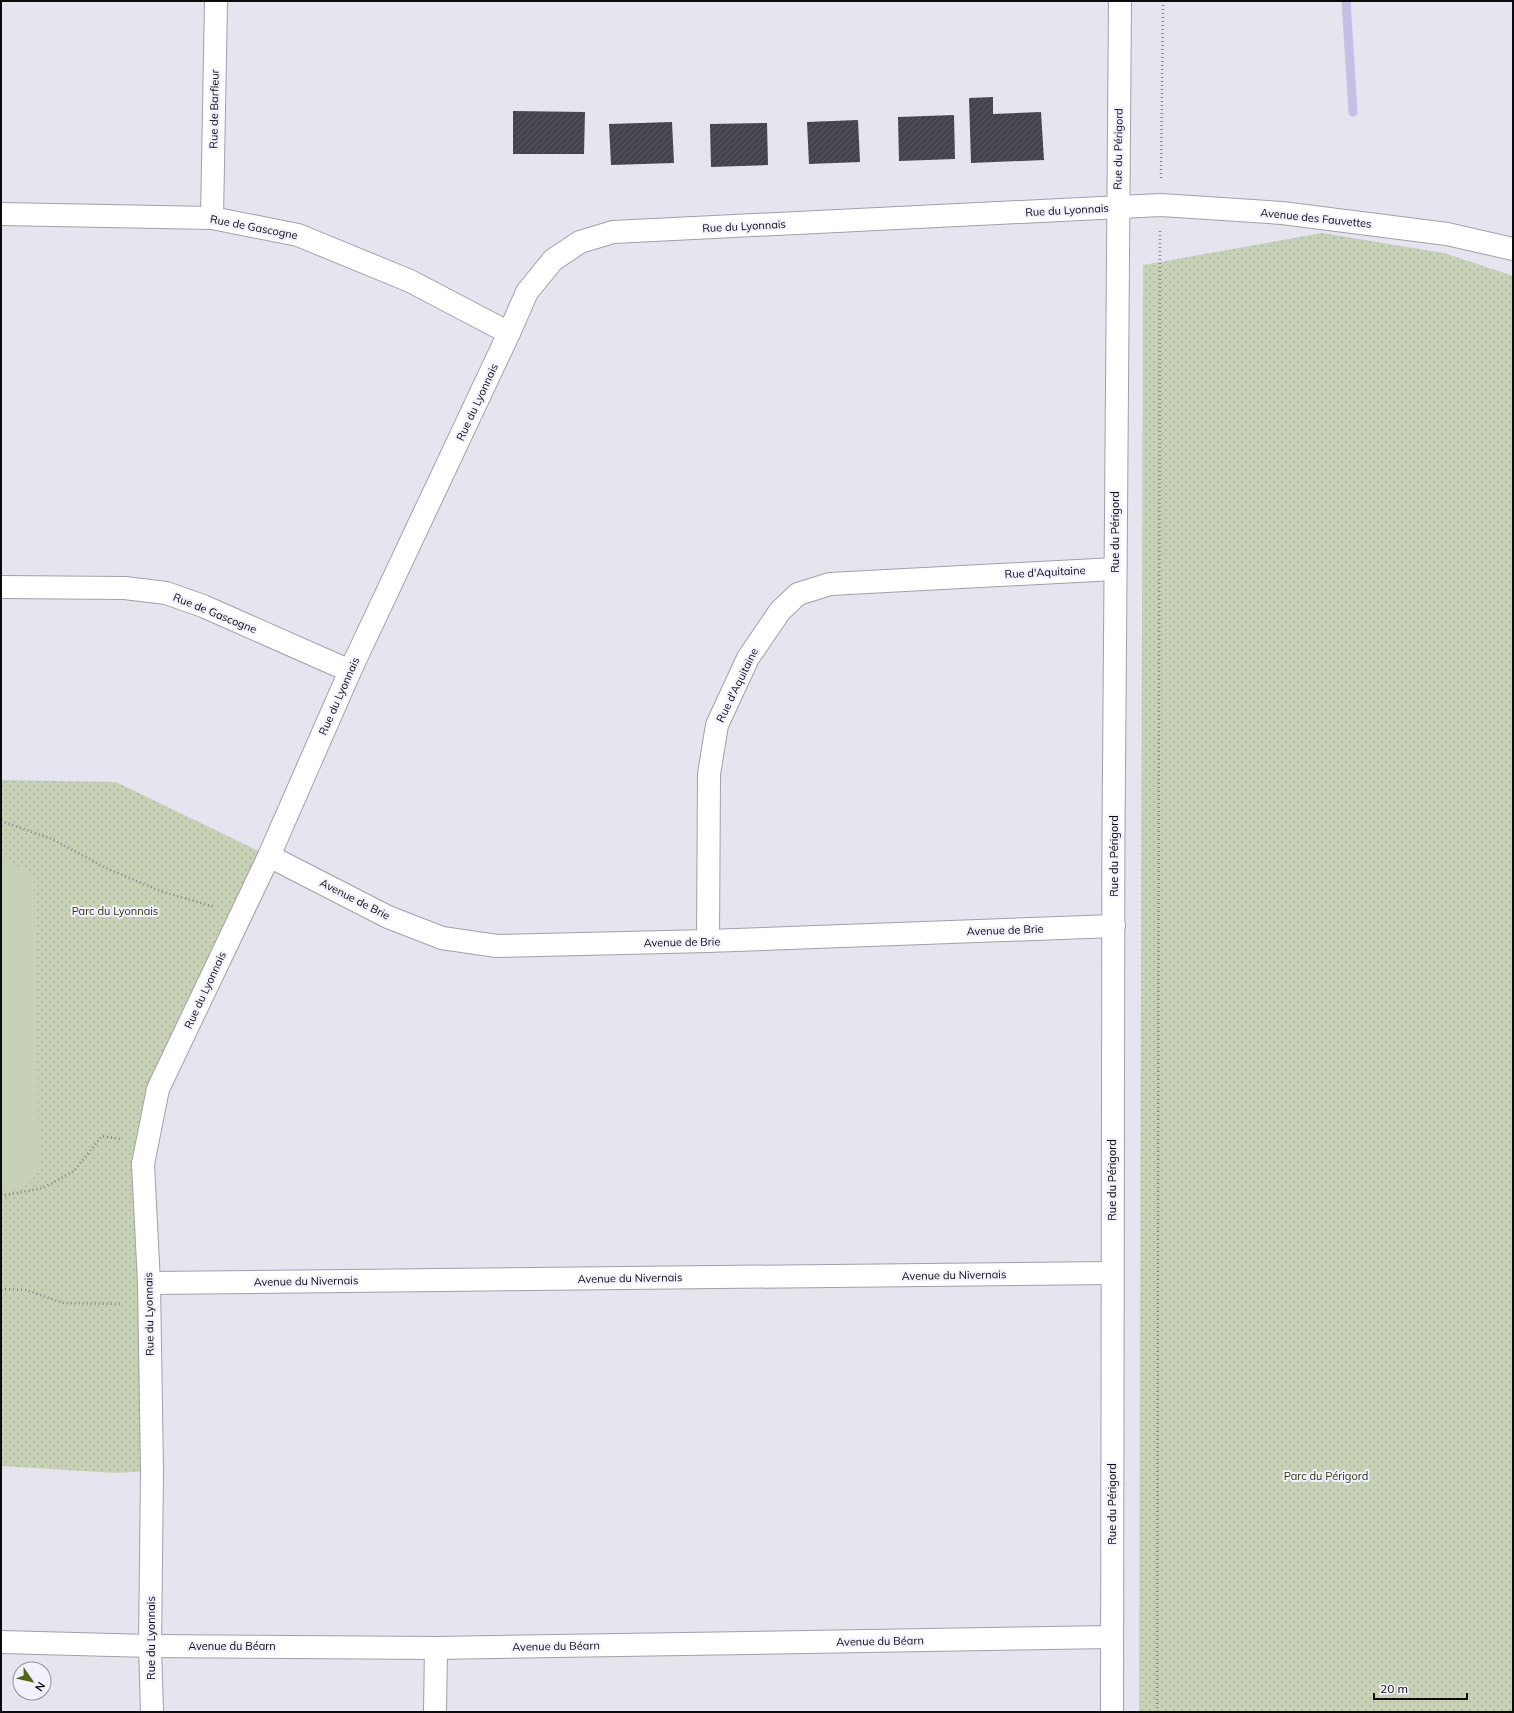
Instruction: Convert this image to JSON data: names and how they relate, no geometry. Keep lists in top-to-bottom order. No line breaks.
{"streets":{"street":["Rue de Barfleur","Rue du Périgord","Rue du Lyonnais","Avenue des Fauvettes","Rue de Gascogne","Rue d'Aquitaine","Avenue de Brie","Avenue du Nivernais","Avenue du Béarn"]},"crossings":[["Rue de Barfleur","Rue de Gascogne"],["Rue du Périgord","Rue du Lyonnais"],["Rue du Périgord","Avenue des Fauvettes"],["Rue du Périgord","Rue d'Aquitaine"],["Rue du Périgord","Avenue de Brie"],["Rue du Périgord","Avenue du Nivernais"],["Rue du Périgord","Avenue du Béarn"],["Rue du Lyonnais","Avenue des Fauvettes"],["Rue du Lyonnais","Rue de Gascogne"],["Rue du Lyonnais","Avenue de Brie"],["Rue du Lyonnais","Avenue du Nivernais"],["Rue du Lyonnais","Avenue du Béarn"],["Rue d'Aquitaine","Avenue de Brie"]],"parks":["Parc du Lyonnais","Parc du Périgord"],"scale_bar":"20 m","north":"bottom right"}
